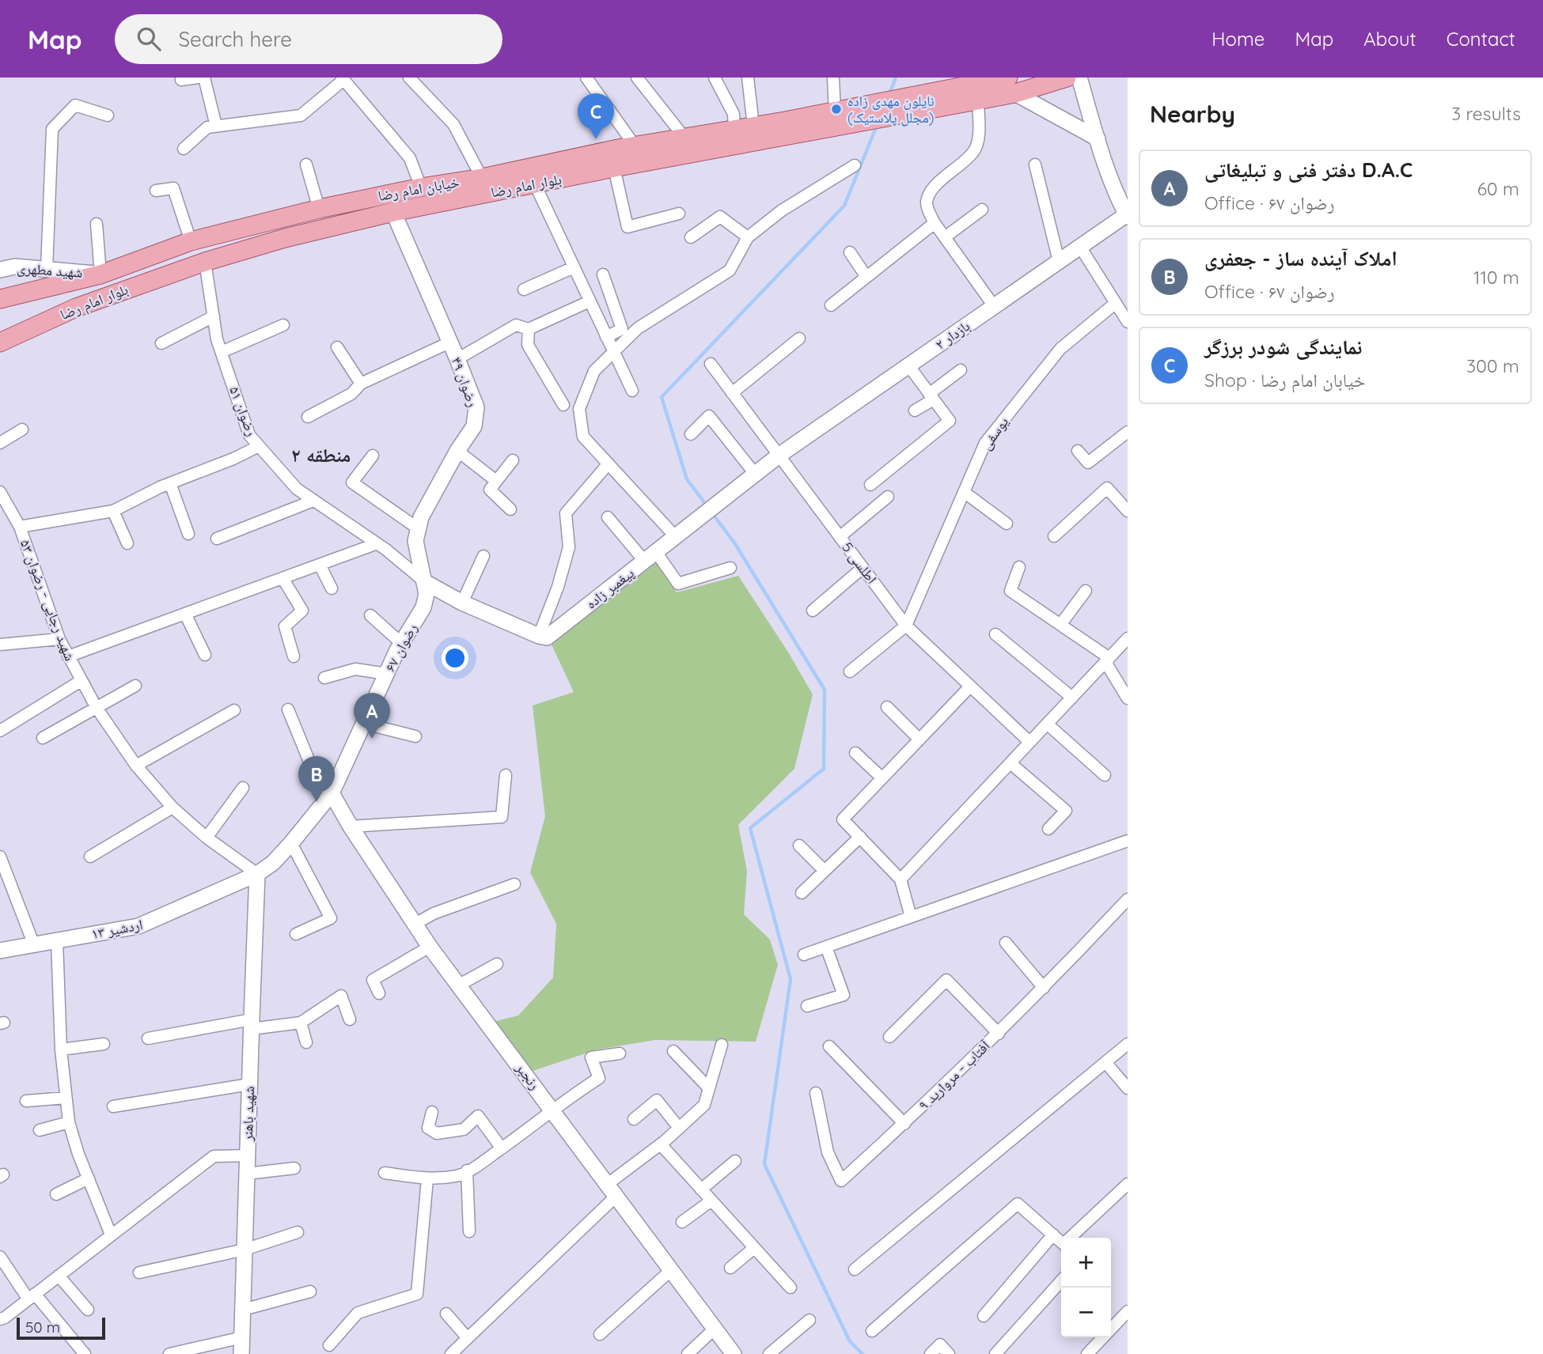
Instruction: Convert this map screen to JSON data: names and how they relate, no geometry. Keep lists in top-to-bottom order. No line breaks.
{"streets":{"main road":["بلوار امام رضا","خیابان امام رضا"],"street":["شهید مطهری","بازدار ۲","رضوان ۴۹","رضوان ۵۱","یوسفی","اطلسی 5","پیغمبر زاده","شهید رجایی - رضوان ۵۳","رضوان ۶۷","اردشیر ۱۳","آفتاب - مروارید ۹","رنجبر","شهید باهنر"]},"crossings":[["بلوار امام رضا","خیابان امام رضا"],["بلوار امام رضا","رضوان ۴۹"],["بلوار امام رضا","رضوان ۵۱"],["خیابان امام رضا","شهید مطهری"],["بازدار ۲","اطلسی 5"],["بازدار ۲","پیغمبر زاده"],["رضوان ۴۹","رضوان ۵۱"],["رضوان ۴۹","رضوان ۶۷"],["رضوان ۵۱","رضوان ۶۷"],["یوسفی","اطلسی 5"],["اطلسی 5","پیغمبر زاده"],["شهید رجایی - رضوان ۵۳","رضوان ۶۷"],["شهید رجایی - رضوان ۵۳","اردشیر ۱۳"],["شهید رجایی - رضوان ۵۳","شهید باهنر"],["رضوان ۶۷","اردشیر ۱۳"],["رضوان ۶۷","رنجبر"],["رضوان ۶۷","شهید باهنر"],["اردشیر ۱۳","شهید باهنر"]],"districts":["منطقه ۲"],"places":["نایلون مهدی زاده (مجلل پلاستیک)"],"scale_bar":"50 m","page":{"header":"Map","search":"Search here","nav":["Home","Map","About","Contact"],"heading":["Nearby","3 results"],"pins":["C","A","B"],"list":[{"mark":"A","name":"دفتر فنی و تبلیغاتی D.A.C","note":"Office · رضوان ۶۷","value":"60 m"},{"mark":"B","name":"املاک آینده ساز - جعفری","note":"Office · رضوان ۶۷","value":"110 m"},{"mark":"C","name":"نمایندگی شودر برزگر","note":"Shop · خیابان امام رضا","value":"300 m"}],"map_buttons":["+","−"],"scale":"50 m"}}
